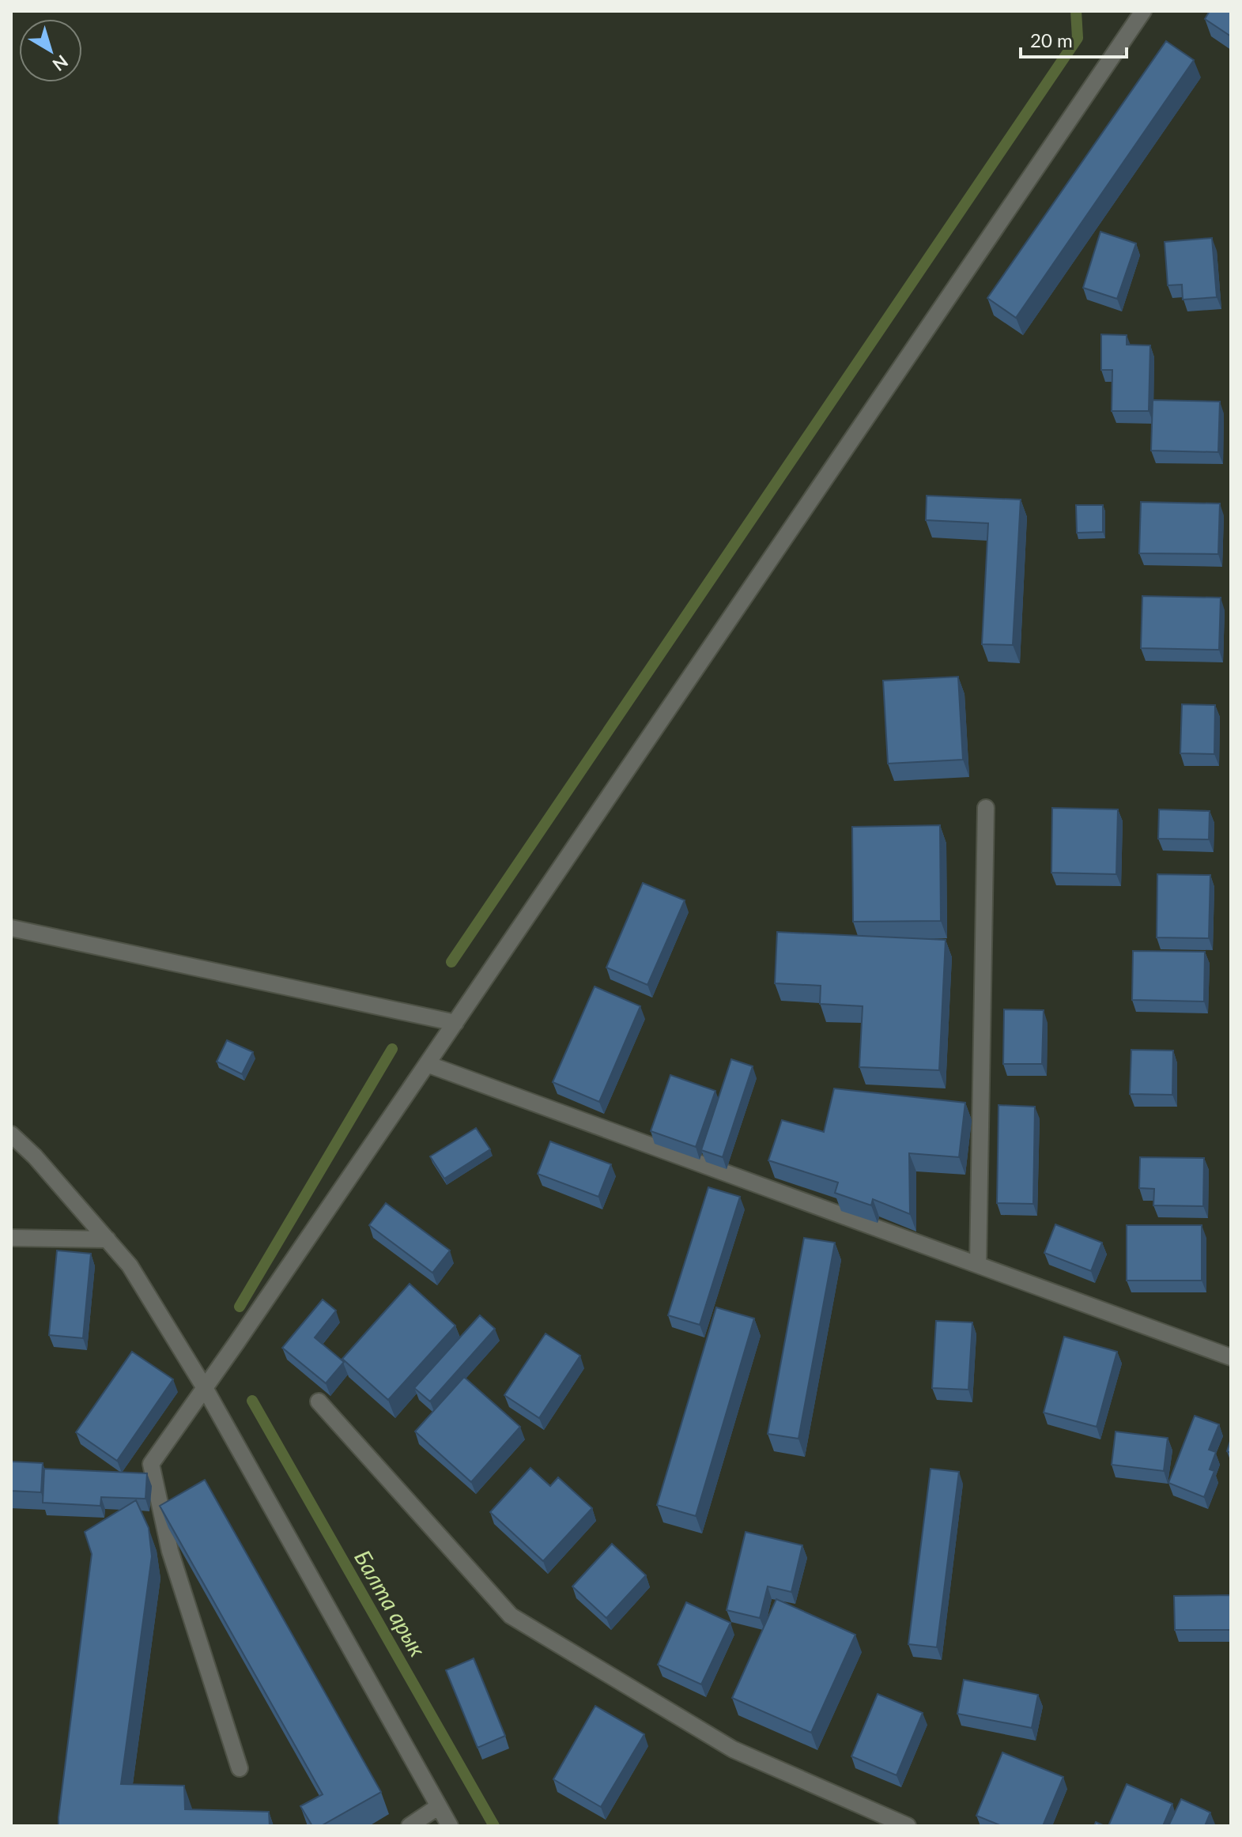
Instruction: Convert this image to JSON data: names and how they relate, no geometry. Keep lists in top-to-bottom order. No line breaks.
{"water":["Балта арык"],"scale_bar":"20 m","north":"bottom right"}
